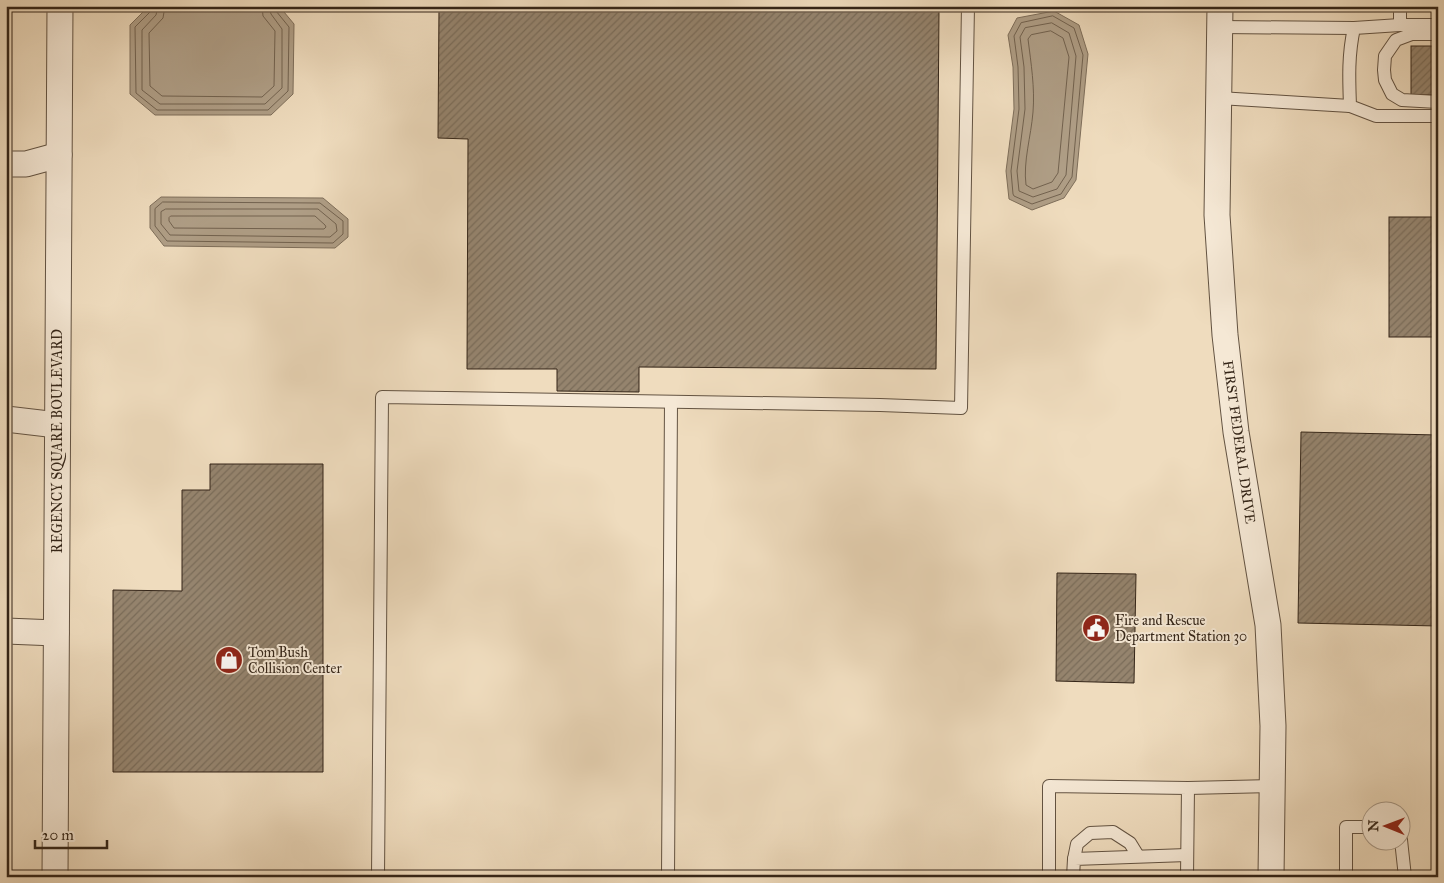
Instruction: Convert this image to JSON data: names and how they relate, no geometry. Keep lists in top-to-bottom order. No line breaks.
{"streets":{"street":["REGENCY SQUARE BOULEVARD","FIRST FEDERAL DRIVE"]},"places":{"public building":["Fire and Rescue Department Station 30"],"shop":["Tom Bush Collision Center"]},"scale_bar":"20 m","north":"left"}
